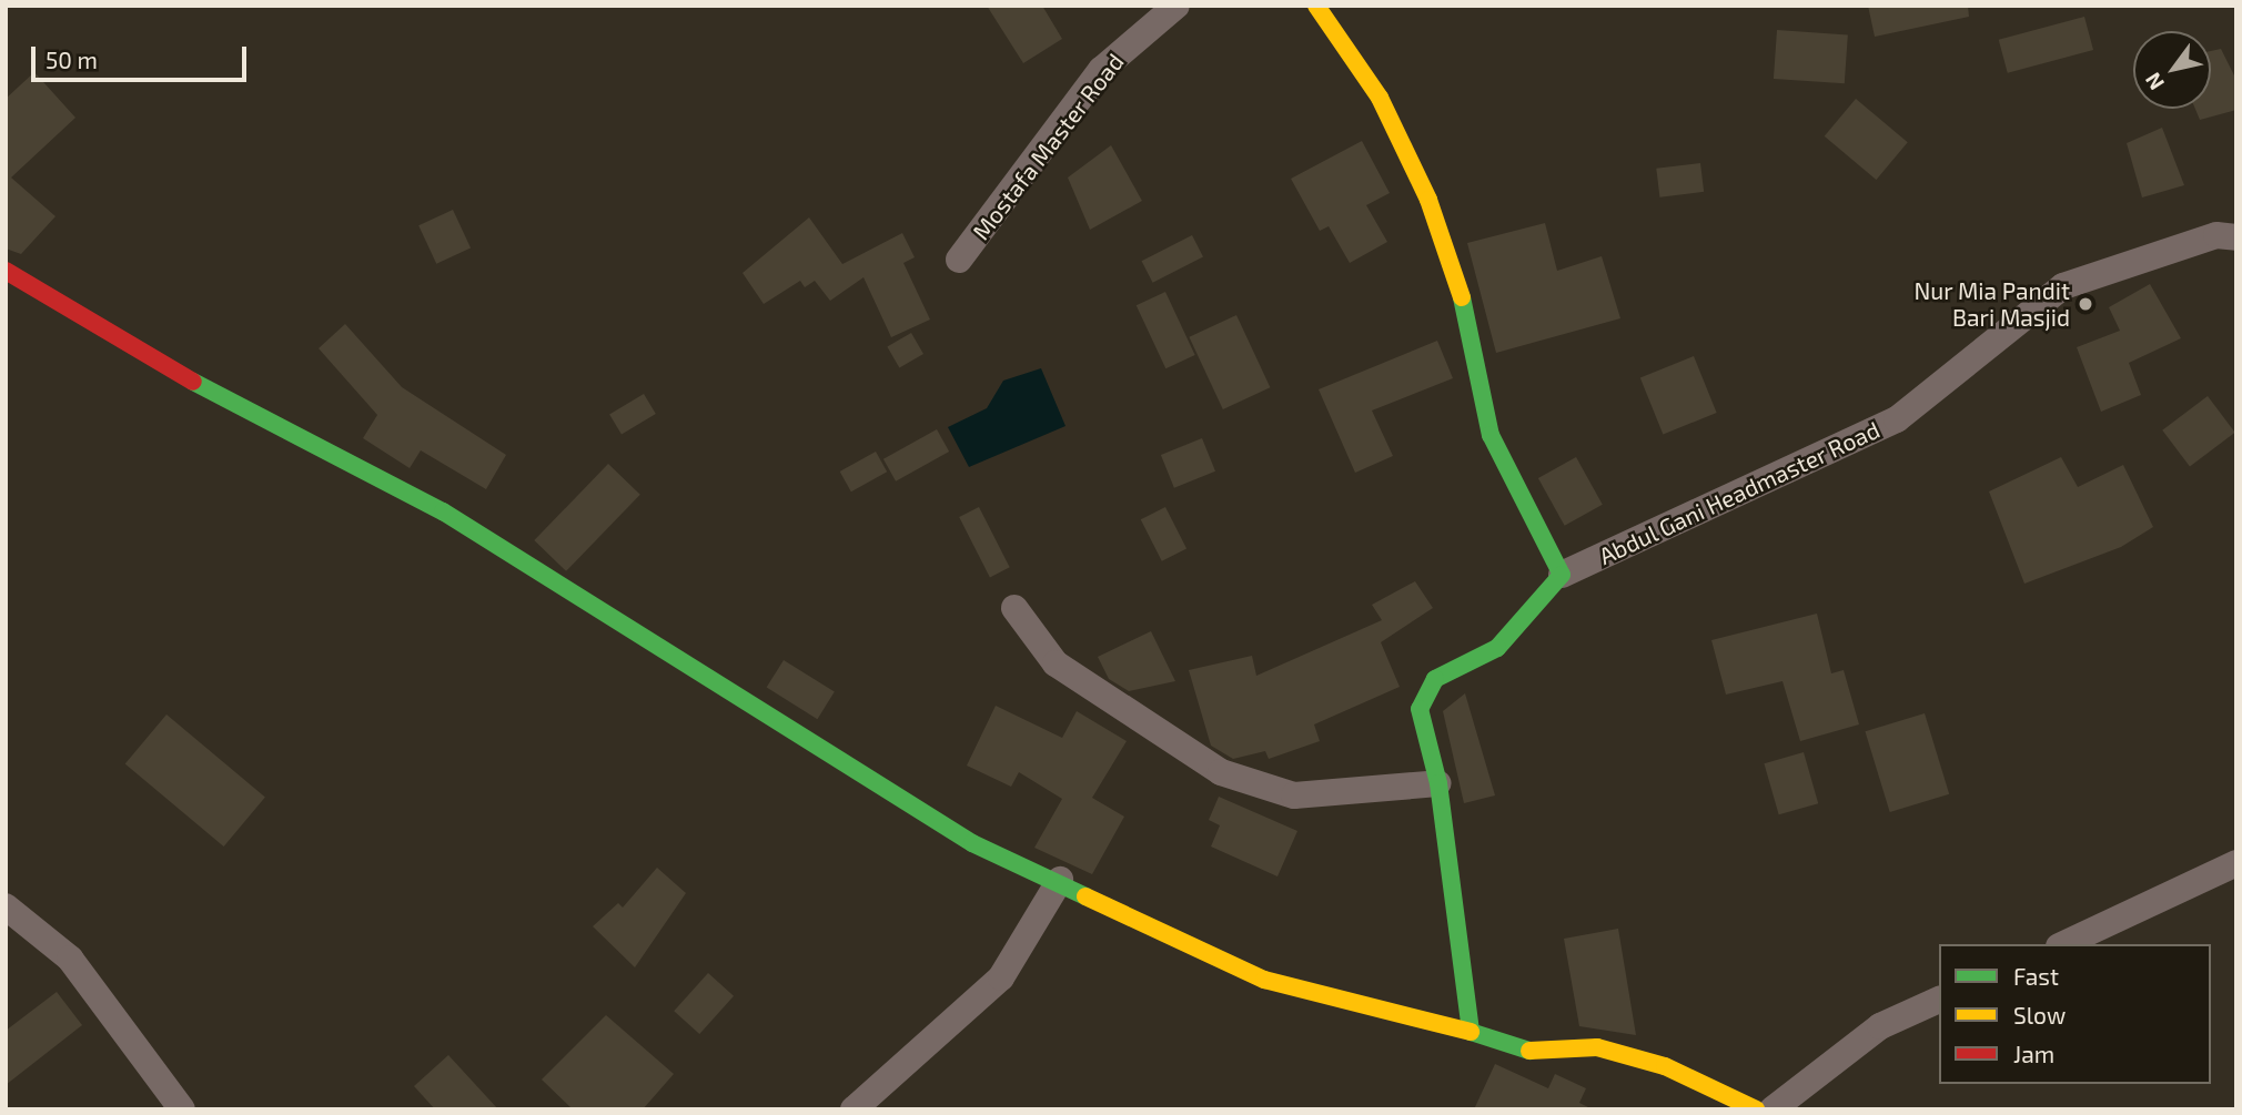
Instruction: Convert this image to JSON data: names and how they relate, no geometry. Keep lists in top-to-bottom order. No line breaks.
{"streets":{"street":["Mostafa Master Road","Abdul Gani Headmaster Road"]},"places":["Nur Mia Pandit Bari Masjid"],"legend":["Fast","Slow","Jam"],"scale_bar":"50 m","north":"bottom left"}
